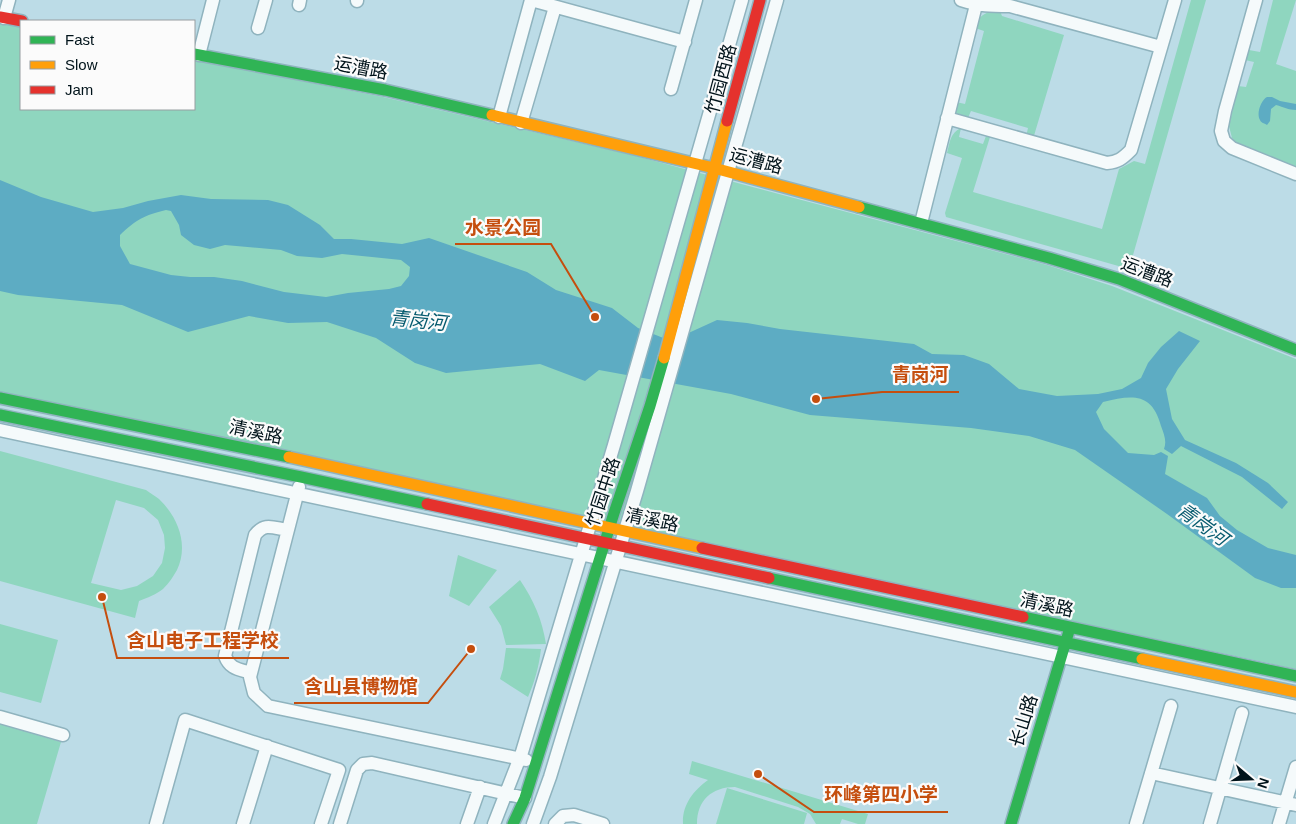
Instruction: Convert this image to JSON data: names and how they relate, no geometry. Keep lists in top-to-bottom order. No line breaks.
{"streets":{"main road":["运漕路","竹园西路","清溪路","竹园中路","长山路"]},"crossings":[["运漕路","竹园西路"],["运漕路","竹园中路"],["竹园西路","竹园中路"],["清溪路","竹园中路"],["清溪路","长山路"]],"water":["青岗河"],"places":["水景公园","青岗河","含山电子工程学校","含山县博物馆","环峰第四小学"],"legend":["Fast","Slow","Jam"],"north":"right"}
